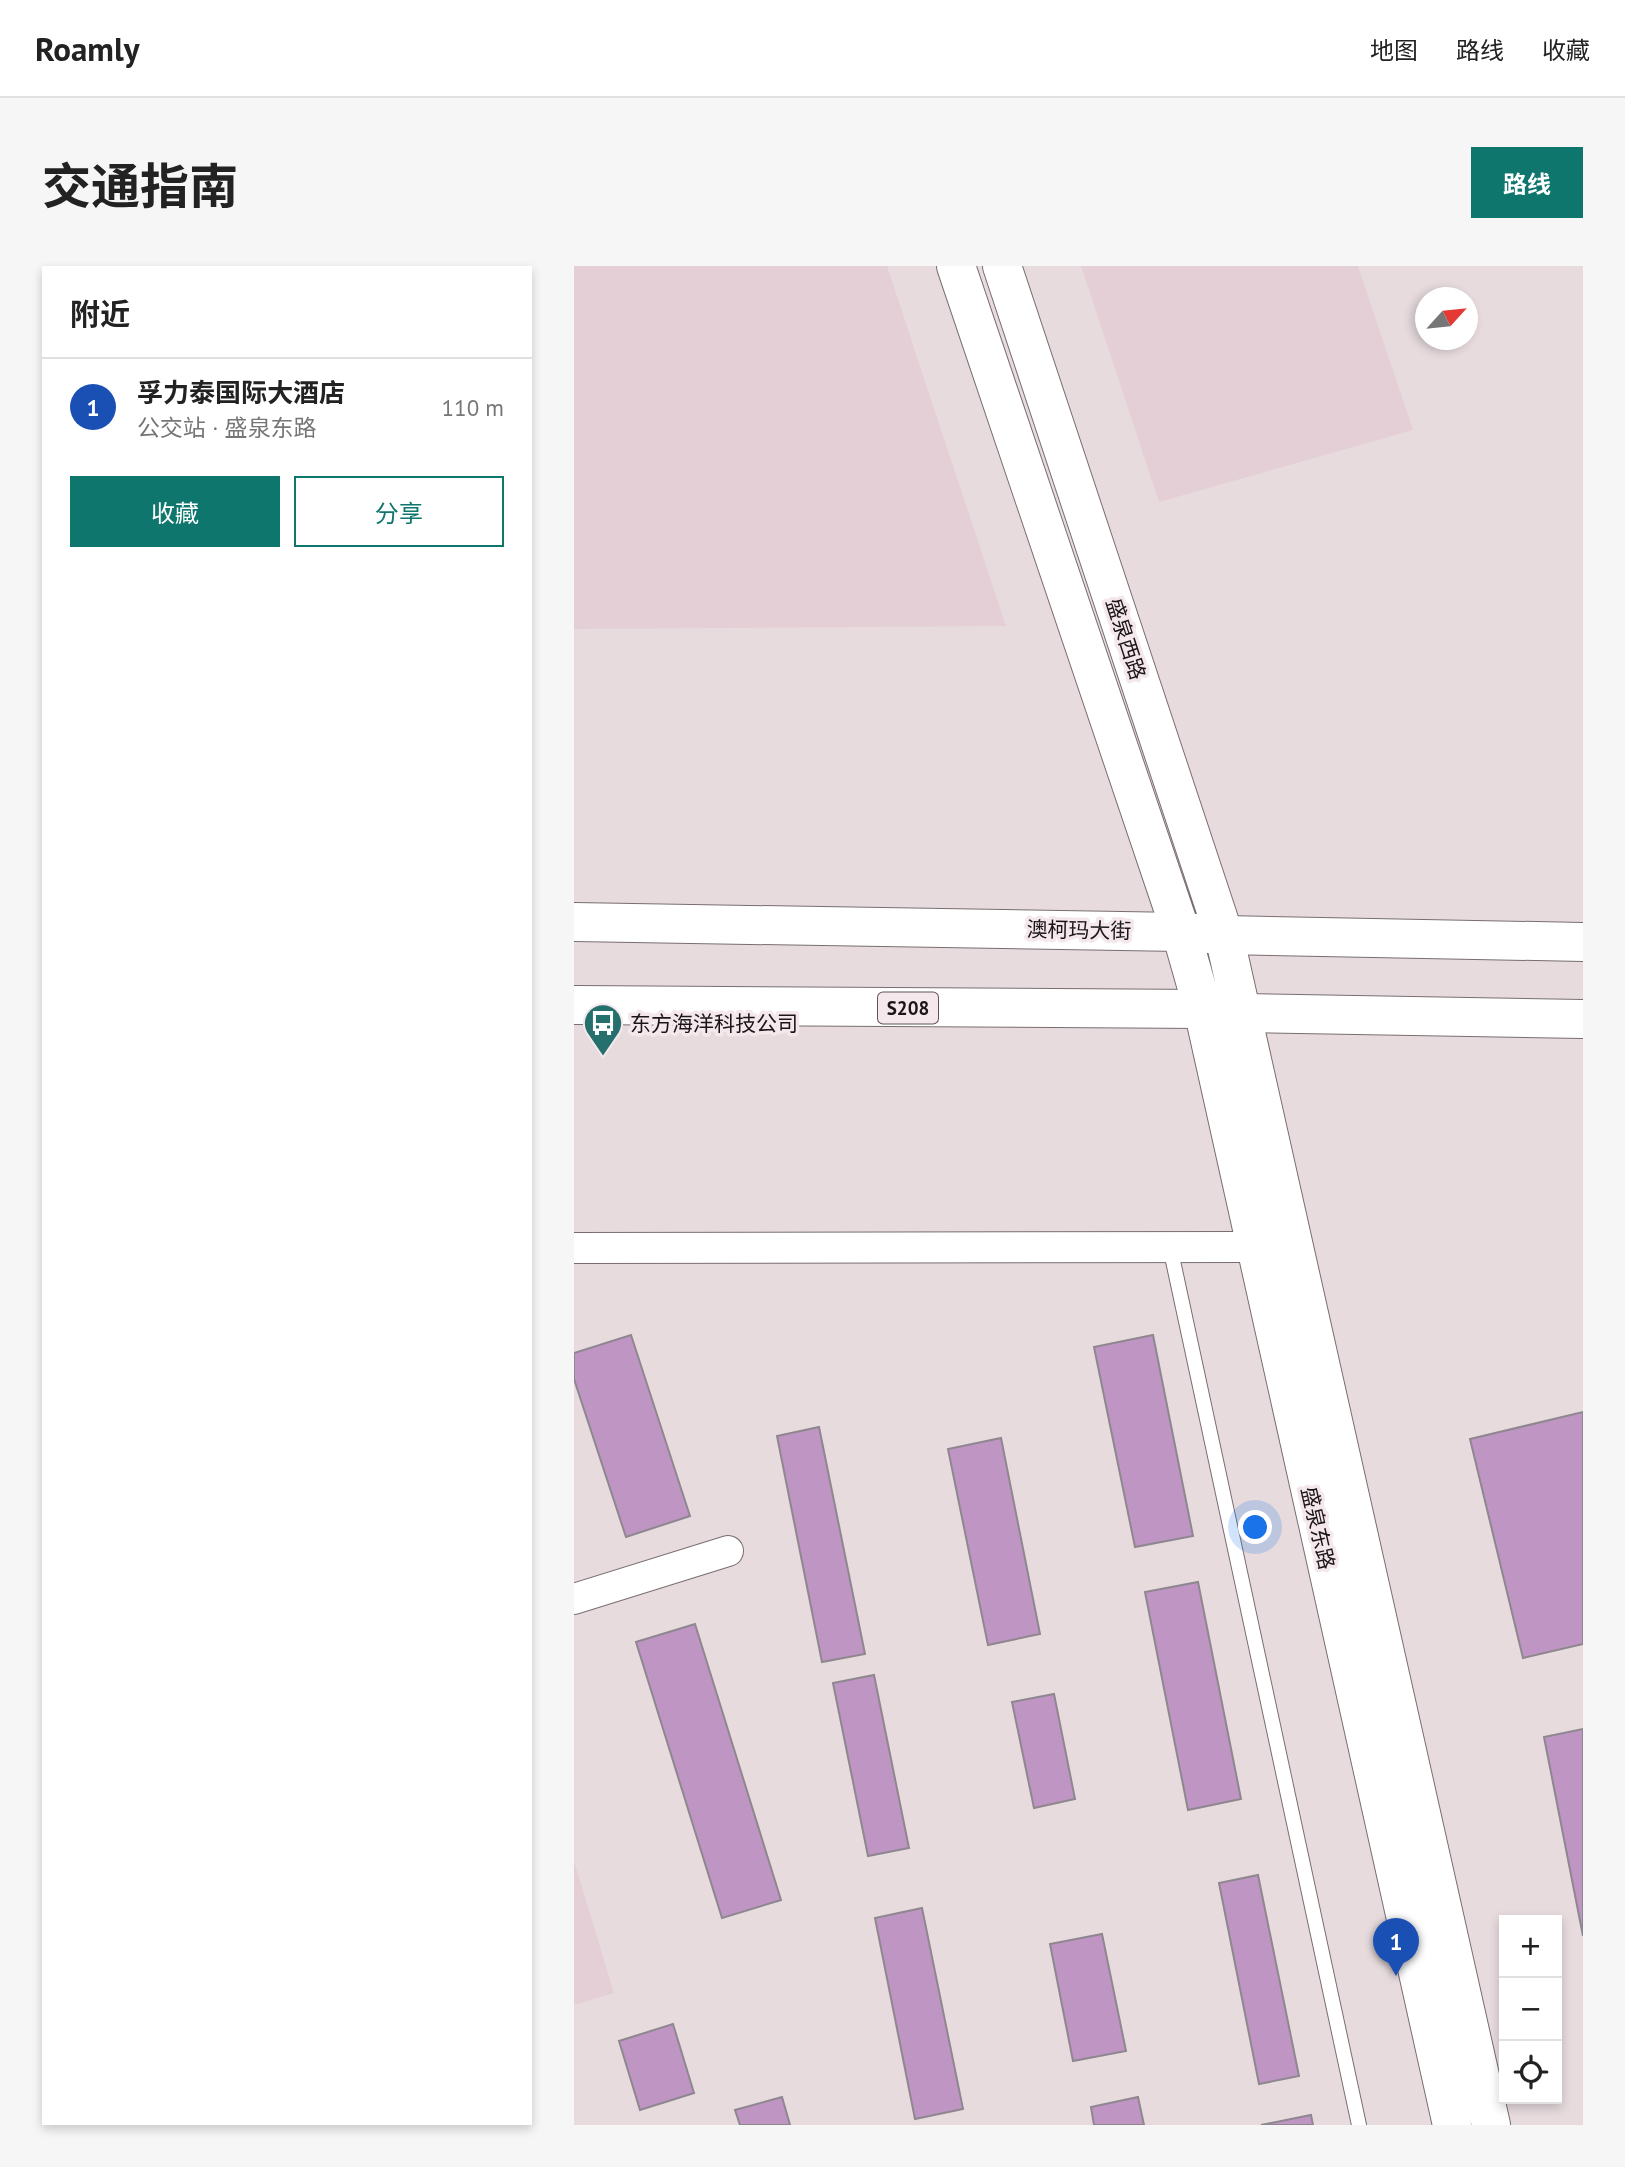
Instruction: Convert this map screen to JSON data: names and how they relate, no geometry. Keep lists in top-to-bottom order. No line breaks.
{"streets":{"street":["盛泉西路","澳柯玛大街","S208","盛泉东路"]},"crossings":[["盛泉西路","澳柯玛大街"],["盛泉西路","S208"],["盛泉西路","盛泉东路"],["澳柯玛大街","盛泉东路"],["S208","盛泉东路"]],"places":{"bus stop":["东方海洋科技公司"]},"north":"top right","page":{"header":"Roamly","nav":["地图","路线","收藏"],"title":"交通指南","buttons":["路线",["收藏","分享"]],"heading":"附近","list":[{"mark":"1","name":"孚力泰国际大酒店","note":"公交站 · 盛泉东路","value":"110 m"}],"map_buttons":["+","−"],"pins":"1"}}
